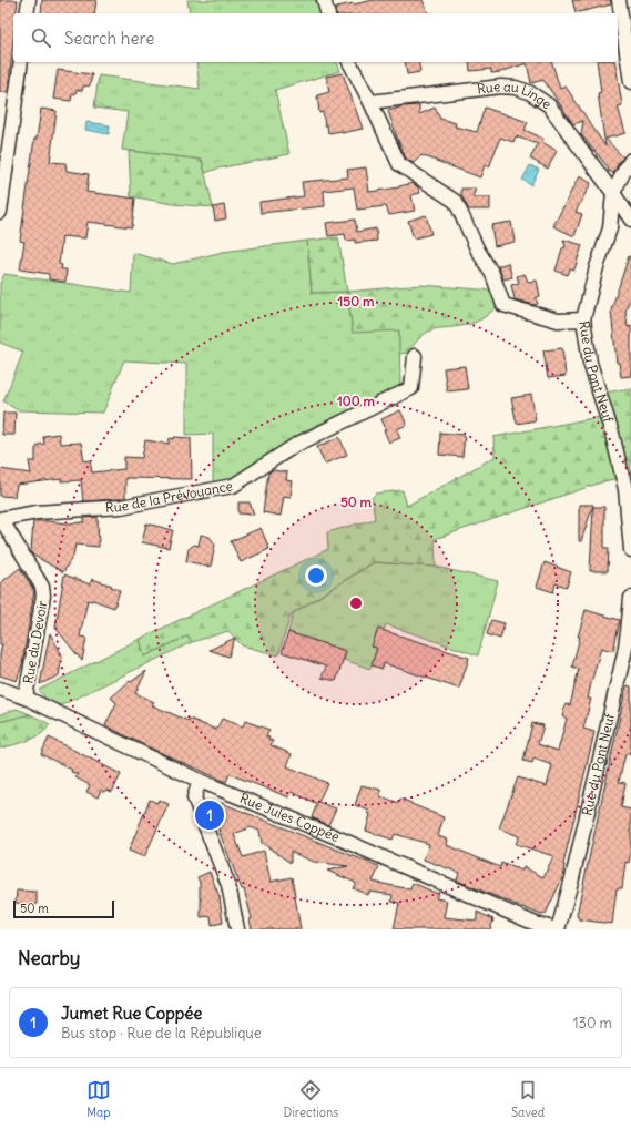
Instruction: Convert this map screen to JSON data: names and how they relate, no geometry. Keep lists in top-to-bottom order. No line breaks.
{"streets":{"street":["Rue au Linge","Rue du Pont Neuf","Rue de la Prévoyance","Rue du Devoir","Rue Jules Coppée"]},"crossings":[["Rue au Linge","Rue du Pont Neuf"],["Rue du Pont Neuf","Rue Jules Coppée"],["Rue de la Prévoyance","Rue du Devoir"],["Rue du Devoir","Rue Jules Coppée"]],"scale_bar":"50 m","page":{"search":"Search here","pins":"1","scale":"50 m","heading":"Nearby","list":[{"mark":"1","name":"Jumet Rue Coppée","note":"Bus stop · Rue de la République","value":"130 m"}],"nav":["Map","Directions","Saved"]},"rings":["150 m","100 m","50 m"]}
